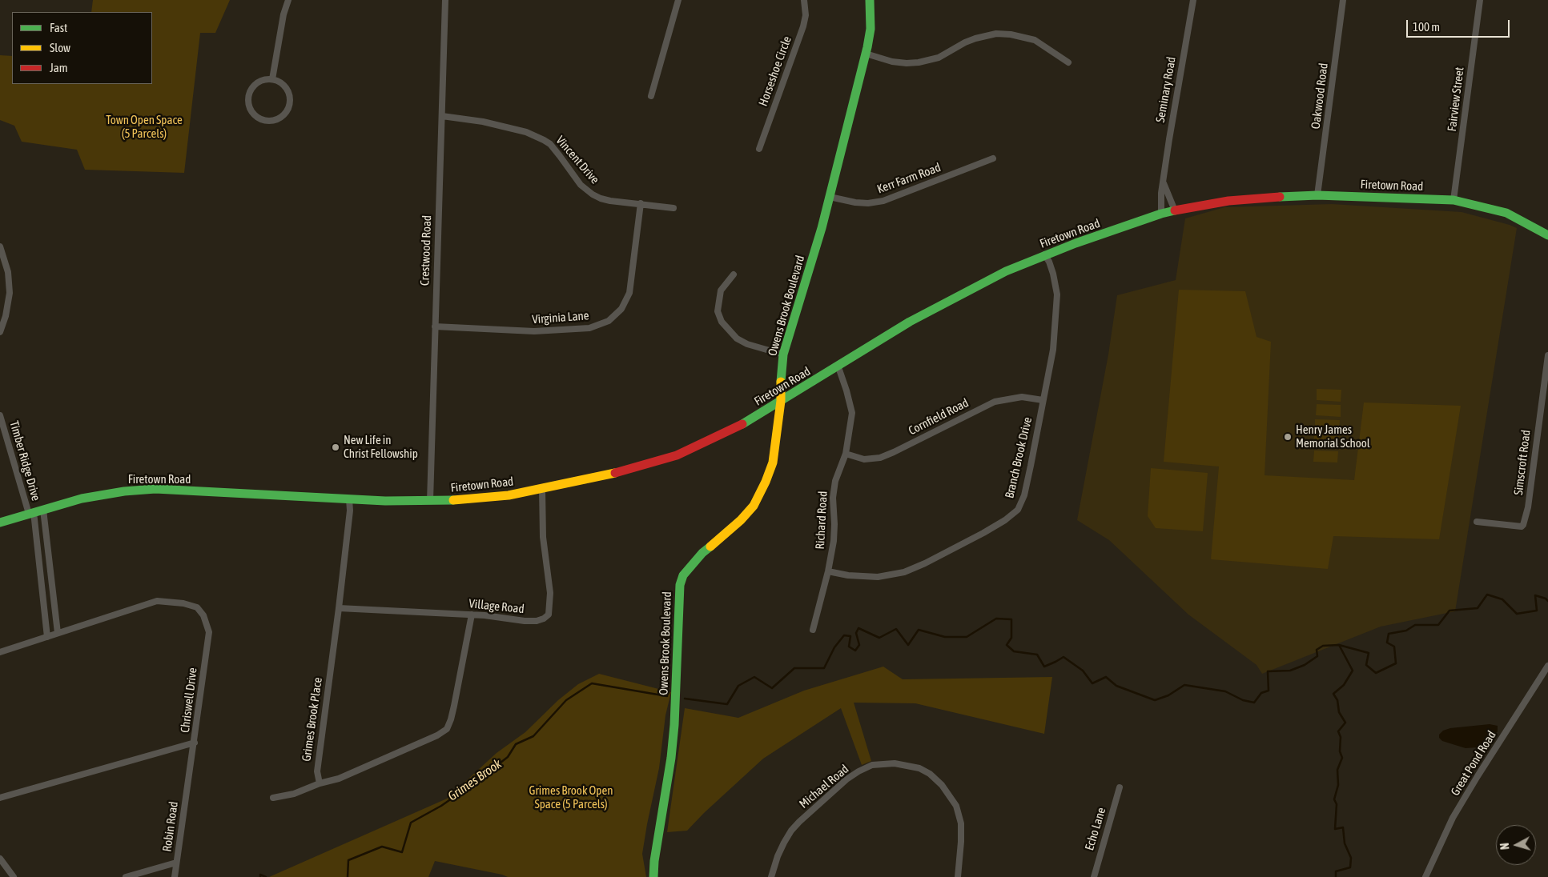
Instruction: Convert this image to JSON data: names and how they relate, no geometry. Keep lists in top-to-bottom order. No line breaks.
{"streets":{"street":["Horseshoe Circle","Seminary Road","Oakwood Road","Fairview Street","Vincent Drive","Kerr Farm Road","Firetown Road","Crestwood Road","Owens Brook Boulevard","Virginia Lane","Cornfield Road","Branch Brook Drive","Timber Ridge Drive","Simscroft Road","Richard Road","Village Road","Chriswell Drive","Grimes Brook Place","Great Pond Road","Michael Road","Robin Road","Echo Lane"]},"crossings":[["Seminary Road","Firetown Road"],["Oakwood Road","Firetown Road"],["Fairview Street","Firetown Road"],["Vincent Drive","Crestwood Road"],["Vincent Drive","Virginia Lane"],["Kerr Farm Road","Owens Brook Boulevard"],["Firetown Road","Crestwood Road"],["Firetown Road","Owens Brook Boulevard"],["Firetown Road","Branch Brook Drive"],["Firetown Road","Timber Ridge Drive"],["Firetown Road","Richard Road"],["Firetown Road","Village Road"],["Firetown Road","Grimes Brook Place"],["Crestwood Road","Virginia Lane"],["Cornfield Road","Branch Brook Drive"],["Cornfield Road","Richard Road"],["Branch Brook Drive","Richard Road"],["Village Road","Grimes Brook Place"],["Chriswell Drive","Robin Road"]],"water":["Grimes Brook"],"parks":["Town Open Space (5 Parcels)","Grimes Brook Open Space (5 Parcels)"],"places":["Henry James Memorial School","New Life in Christ Fellowship"],"legend":["Fast","Slow","Jam"],"scale_bar":"100 m","north":"left"}
